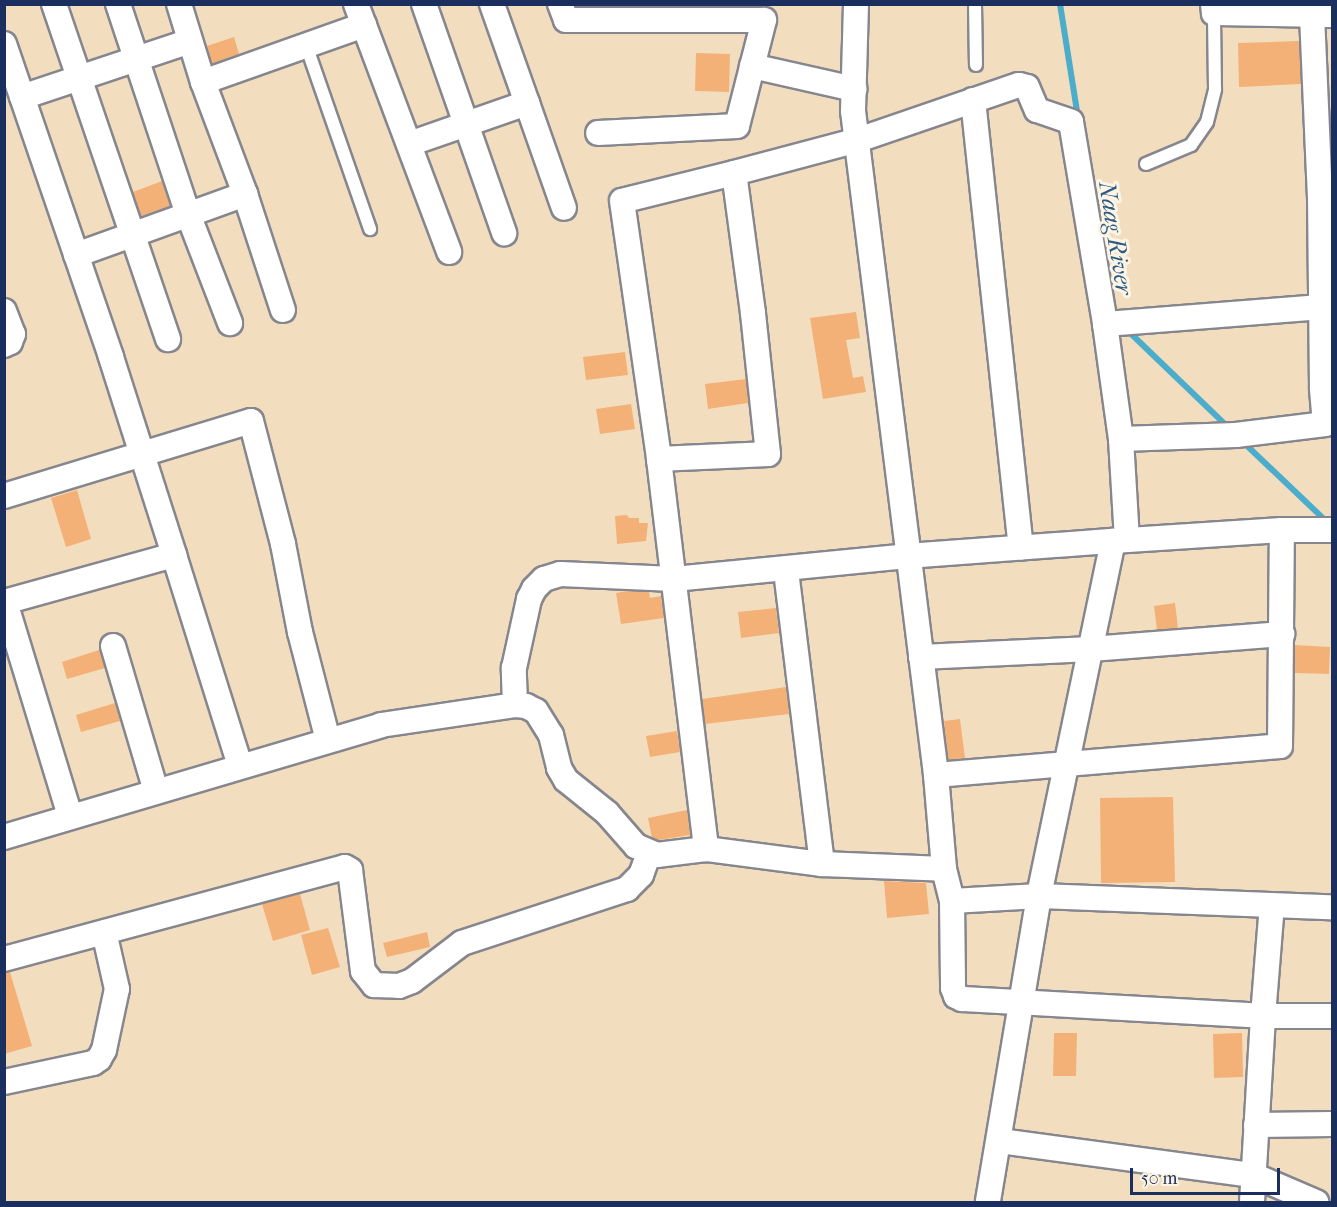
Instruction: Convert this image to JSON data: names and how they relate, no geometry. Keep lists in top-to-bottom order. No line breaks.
{"water":["Naag River"],"scale_bar":"50 m"}
